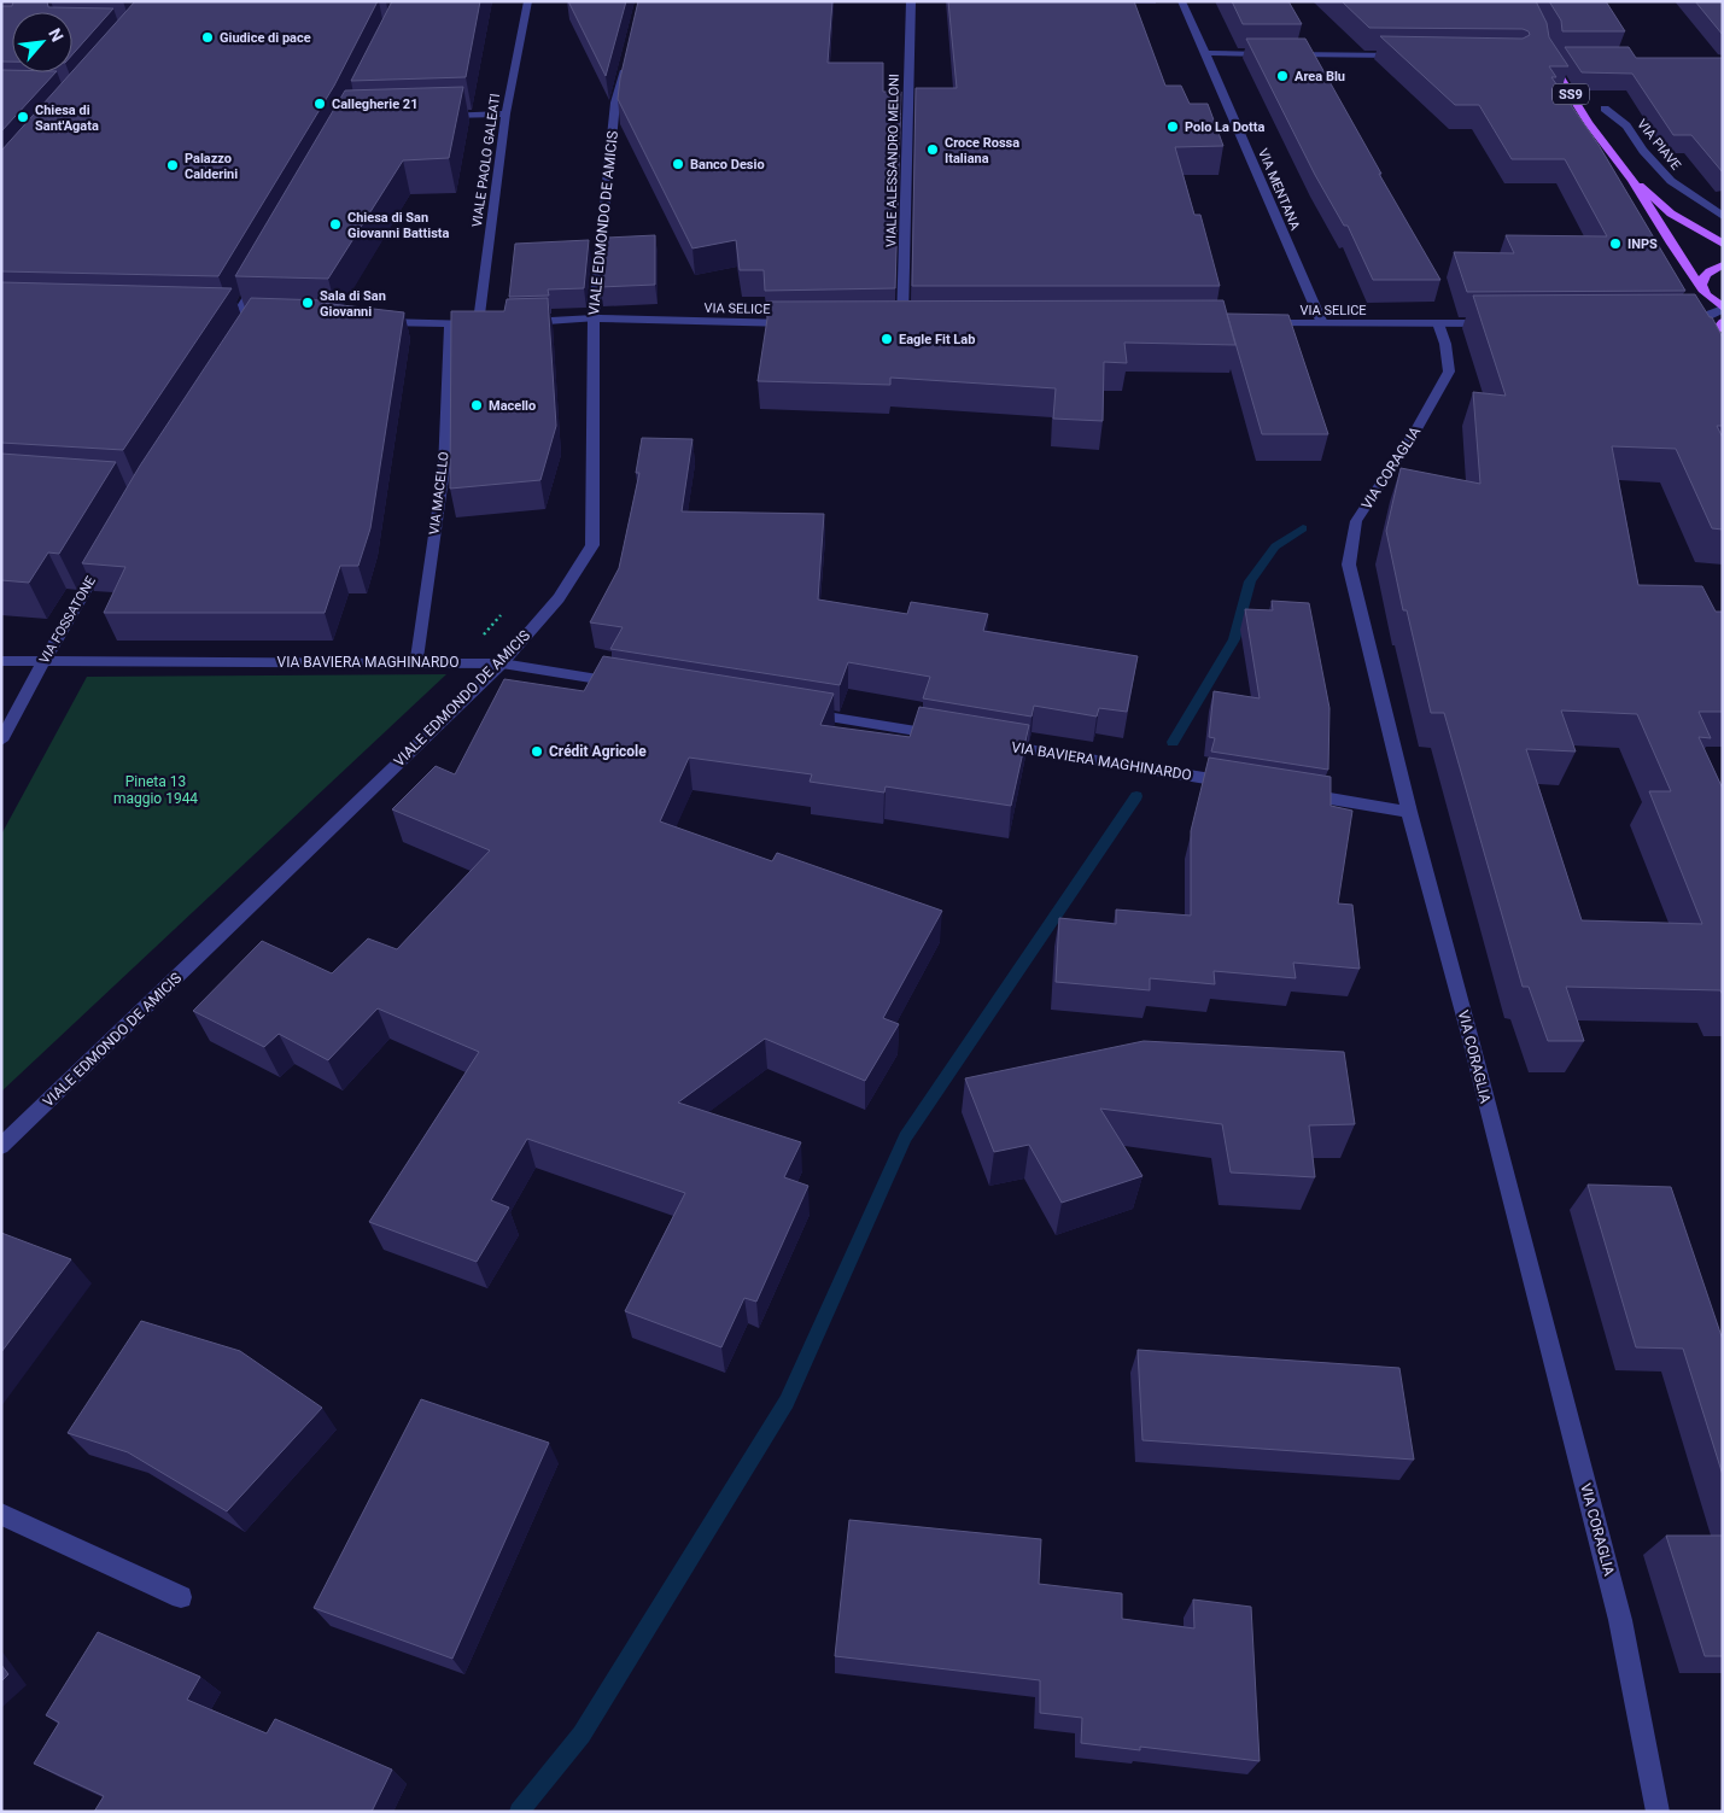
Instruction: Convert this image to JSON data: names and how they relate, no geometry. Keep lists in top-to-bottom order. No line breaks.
{"streets":{"main road":["SS9"],"street":["VIA PIAVE","VIALE PAOLO GALEATI","VIALE ALESSANDRO MELONI","VIA MENTANA","VIALE EDMONDO DE AMICIS","VIA SELICE","VIA CORAGLIA","VIA MACELLO","VIA FOSSATONE","VIA BAVIERA MAGHINARDO"]},"crossings":[["VIALE PAOLO GALEATI","VIA MACELLO"],["VIA MENTANA","VIA SELICE"],["VIALE EDMONDO DE AMICIS","VIA SELICE"],["VIALE EDMONDO DE AMICIS","VIA BAVIERA MAGHINARDO"],["VIA SELICE","VIA CORAGLIA"],["VIA MACELLO","VIA BAVIERA MAGHINARDO"],["VIA FOSSATONE","VIA BAVIERA MAGHINARDO"]],"parks":["Pineta 13 maggio 1944"],"places":["Giudice di pace","Area Blu","Callegherie 21","Chiesa di Sant'Agata","Polo La Dotta","Croce Rossa Italiana","Banco Desio","Palazzo Calderini","Chiesa di San Giovanni Battista","INPS","Sala di San Giovanni","Eagle Fit Lab","Macello","Crédit Agricole"],"north":"top right"}
